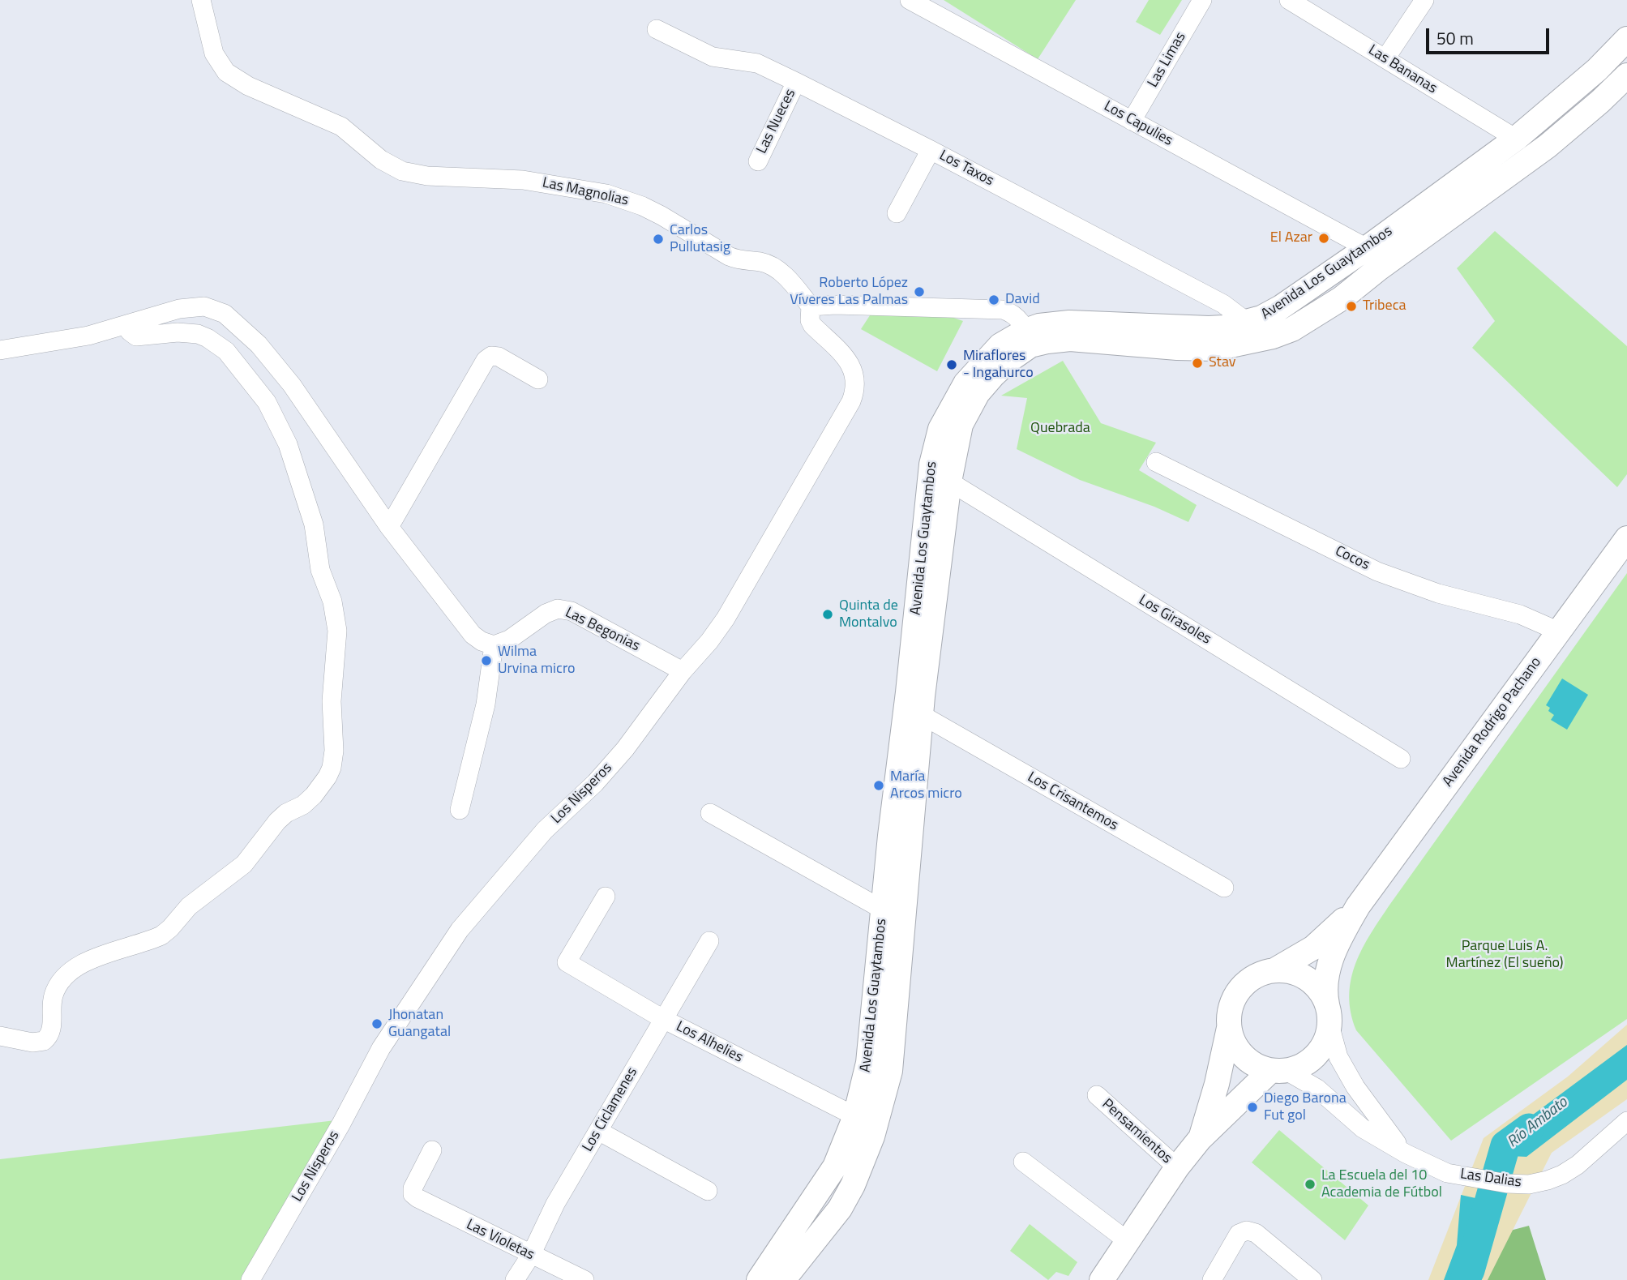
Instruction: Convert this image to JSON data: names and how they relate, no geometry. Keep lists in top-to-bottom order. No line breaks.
{"streets":{"main road":["Avenida Los Guaytambos","Avenida Rodrigo Pachano"],"street":["Las Limas","Las Bananas","Las Nueces","Los Capulies","Los Taxos","Las Magnolias","Cocos","Los Girasoles","Las Begonias","Los Nisperos","Los Crisantemos","Los Alhelies","Los Ciclamenes","Pensamientos","Las Dalias","Las Violetas"]},"crossings":[["Las Limas","Los Capulies"],["Las Bananas","Avenida Los Guaytambos"],["Las Nueces","Los Taxos"],["Los Capulies","Avenida Los Guaytambos"],["Los Taxos","Avenida Los Guaytambos"],["Las Magnolias","Los Nisperos"],["Avenida Los Guaytambos","Los Girasoles"],["Avenida Los Guaytambos","Los Crisantemos"],["Avenida Los Guaytambos","Los Alhelies"],["Cocos","Avenida Rodrigo Pachano"],["Las Begonias","Los Nisperos"],["Avenida Rodrigo Pachano","Las Dalias"],["Los Alhelies","Los Ciclamenes"],["Los Ciclamenes","Las Violetas"]],"water":["Río Ambato"],"parks":["Quebrada","Parque Luis A. Martínez (El sueño)"],"places":["El Azar","Carlos Pullutasig","Roberto López Víveres Las Palmas","David","Tribeca","Stav","Miraflores - Ingahurco","Quinta de Montalvo","Wilma Urvina micro","María Arcos micro","Jhonatan Guangatal","Diego Barona Fut gol","La Escuela del 10 Academia de Fútbol"],"scale_bar":"50 m"}
